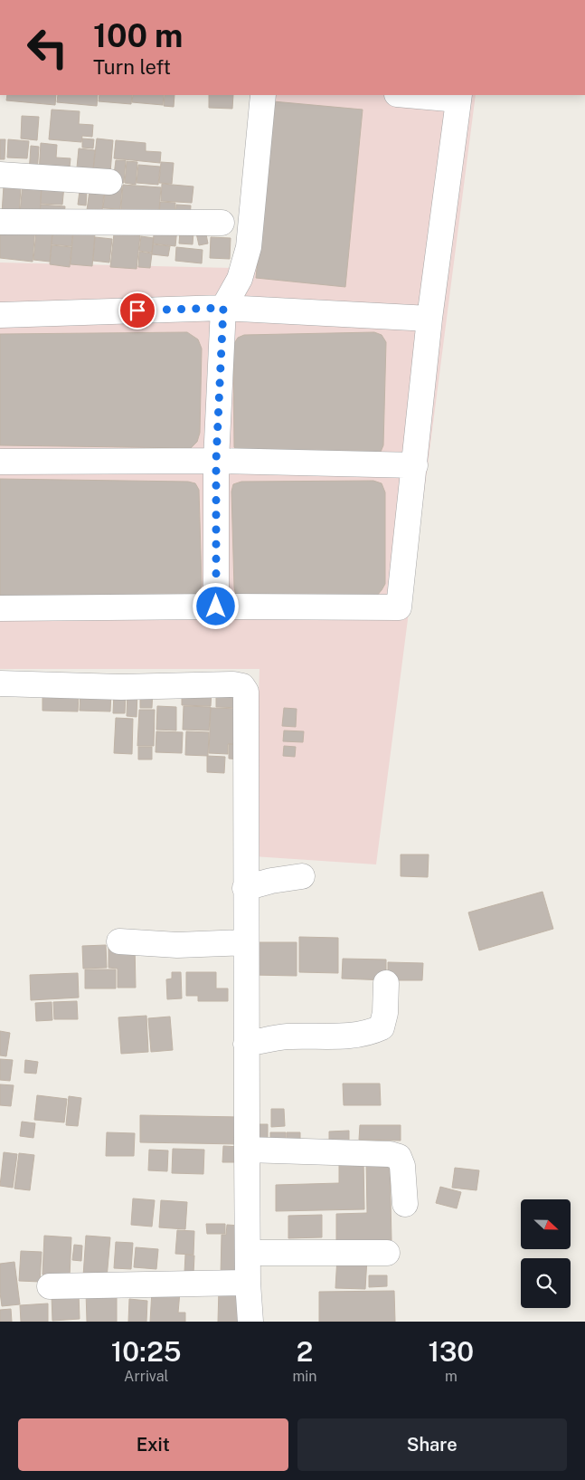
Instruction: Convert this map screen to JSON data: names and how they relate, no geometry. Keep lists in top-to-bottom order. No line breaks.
{"north":"right","page":{"turn":["100 m","Turn left"],"eta":["10:25","Arrival","2","min","130","m"],"buttons":["Exit","Share"]}}
